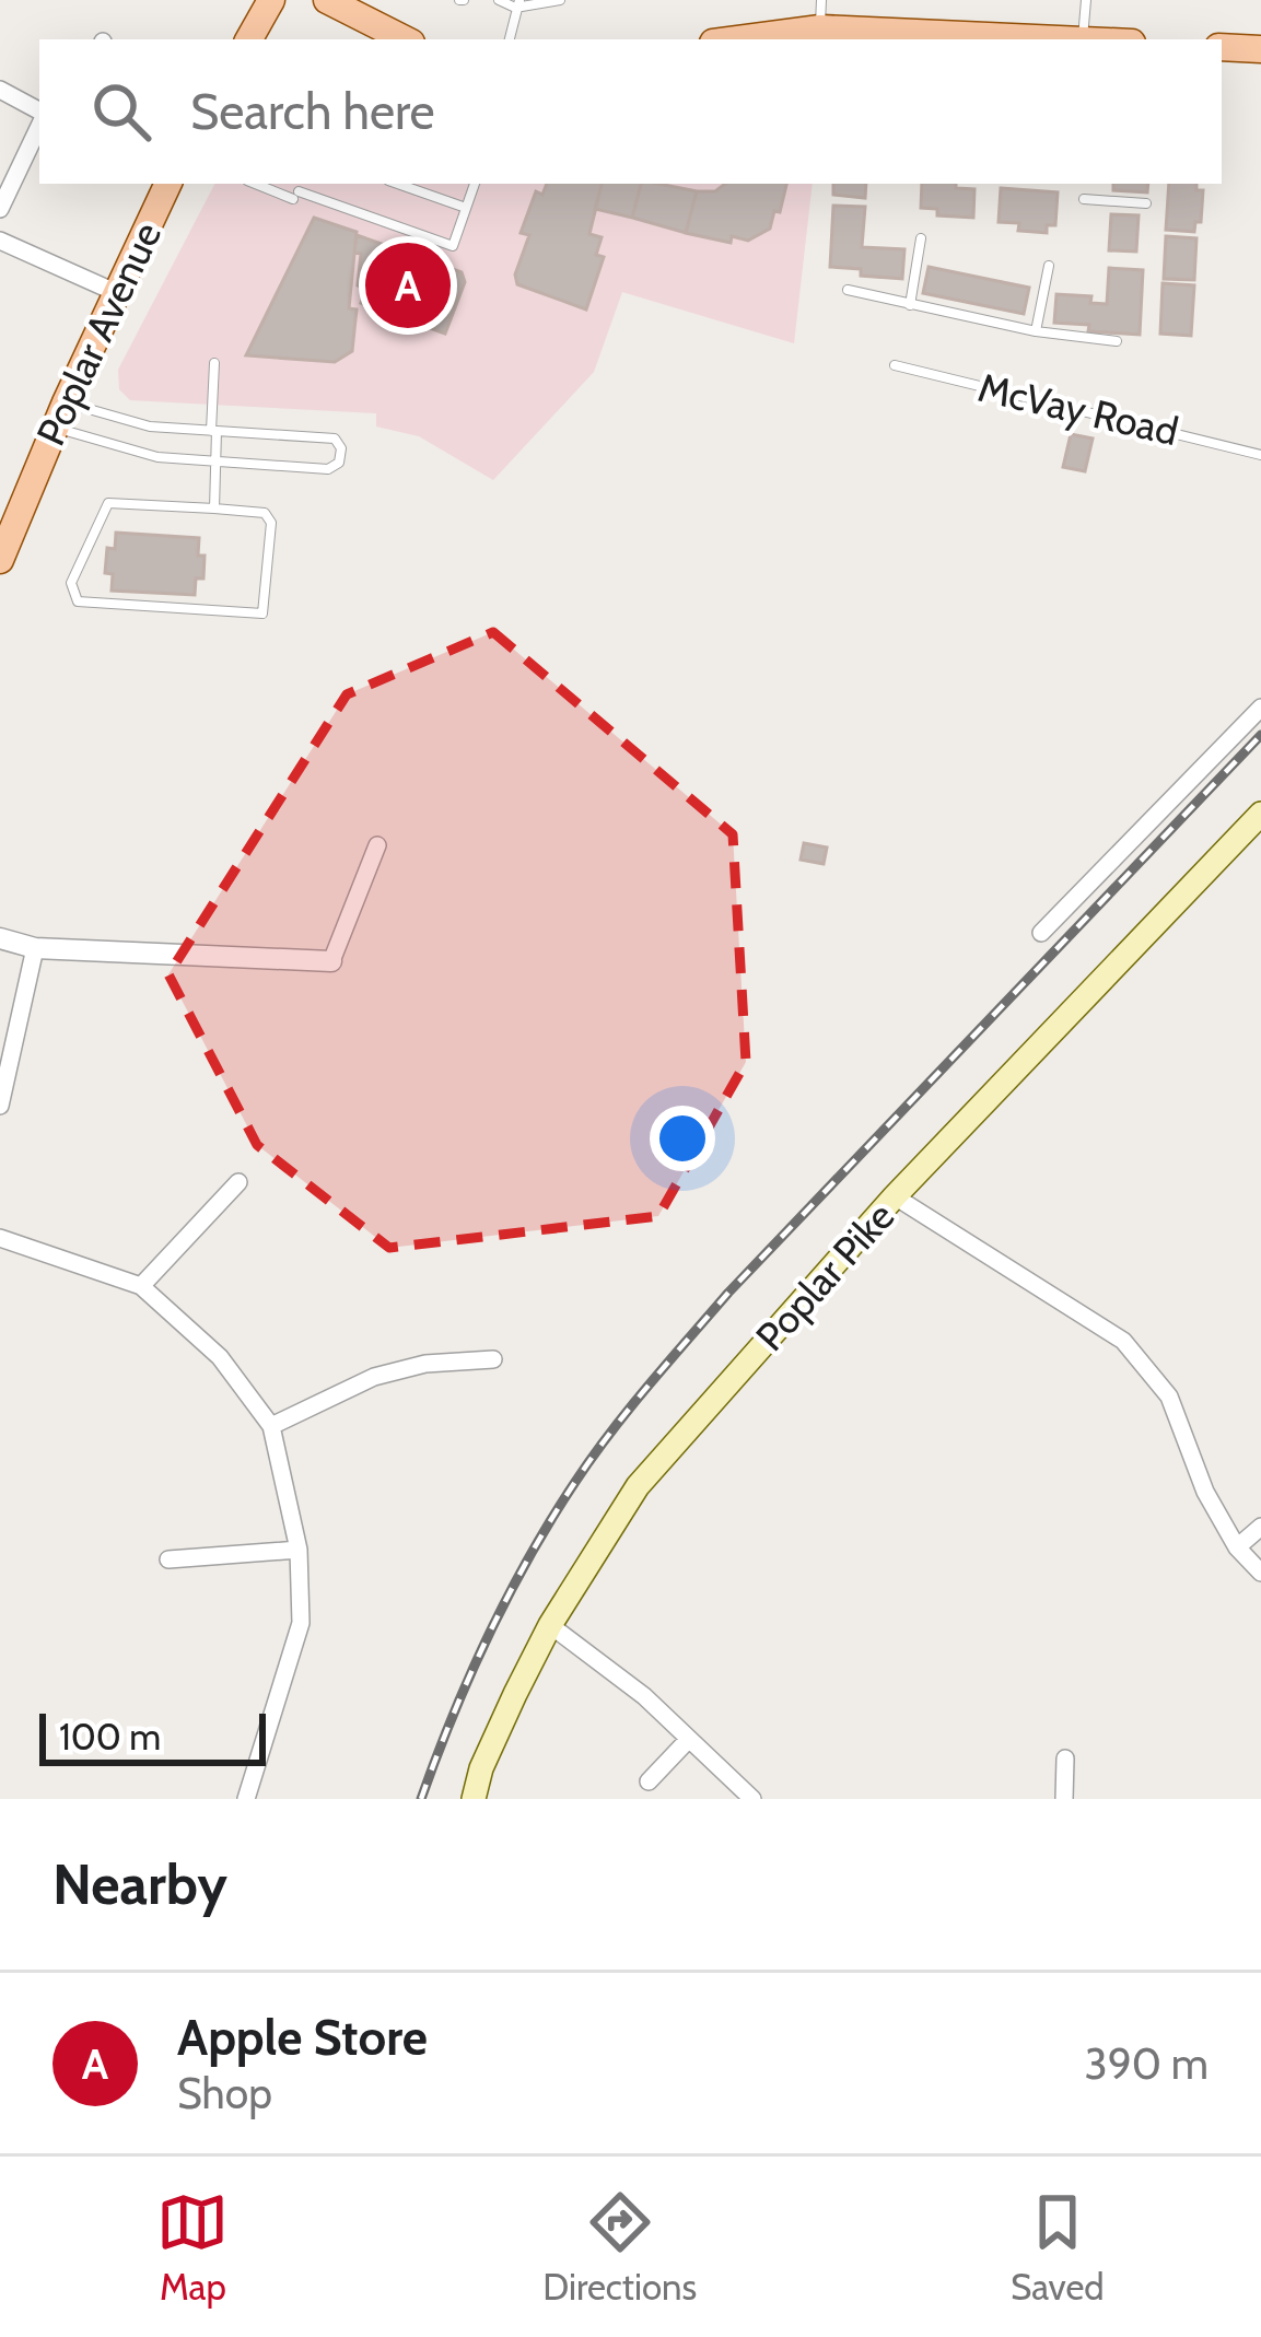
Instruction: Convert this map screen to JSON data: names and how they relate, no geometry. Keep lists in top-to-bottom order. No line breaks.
{"streets":{"main road":["Poplar Avenue","Poplar Pike"],"lane":["McVay Road"]},"scale_bar":"100 m","page":{"search":"Search here","pins":"A","scale":"100 m","heading":"Nearby","list":[{"mark":"A","name":"Apple Store","note":"Shop","value":"390 m"}],"nav":["Map","Directions","Saved"]}}
